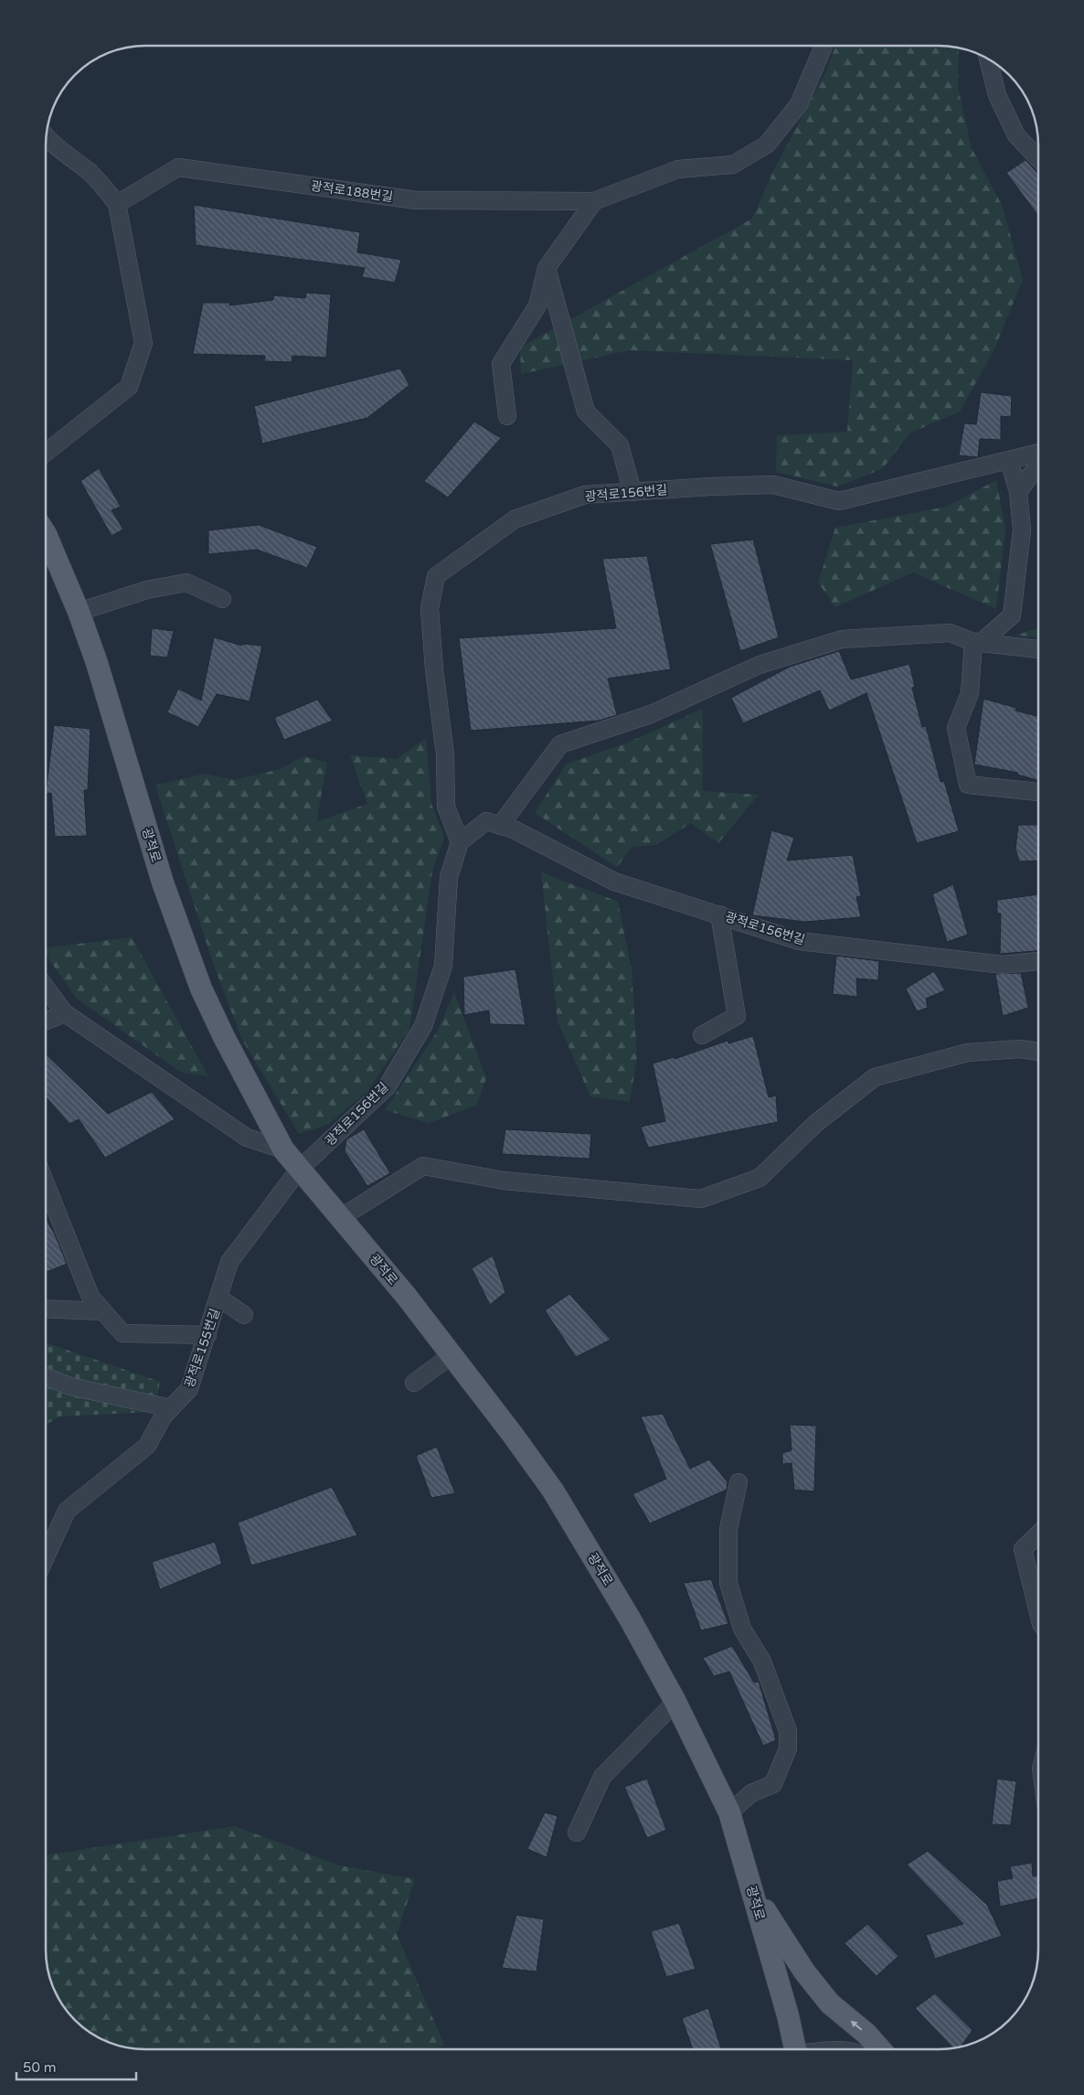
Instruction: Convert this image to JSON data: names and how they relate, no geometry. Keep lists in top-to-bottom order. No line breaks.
{"streets":{"main road":["광적로"],"street":["광적로188번길","광적로156번길","광적로155번길"]},"crossings":[["광적로156번길","광적로"],["광적로156번길","광적로155번길"],["광적로","광적로155번길"]],"scale_bar":"50 m"}
